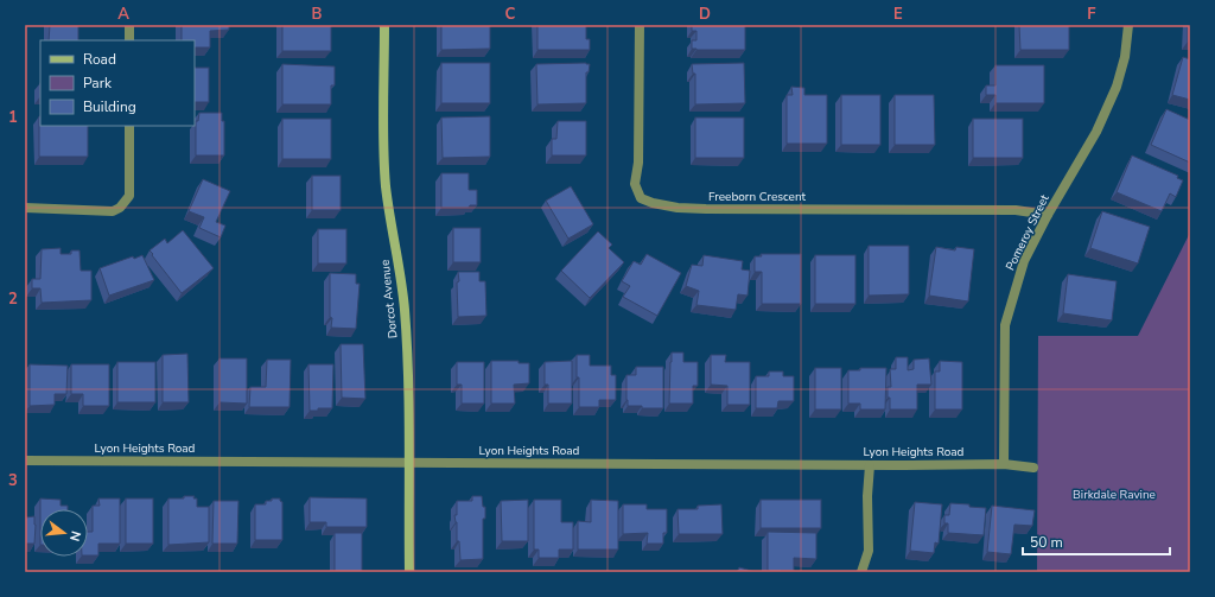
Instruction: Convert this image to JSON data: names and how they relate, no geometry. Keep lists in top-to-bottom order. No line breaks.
{"streets":{"street":["Freeborn Crescent","Pomeroy Street","Dorcot Avenue","Lyon Heights Road"]},"crossings":[["Freeborn Crescent","Pomeroy Street"],["Pomeroy Street","Lyon Heights Road"],["Dorcot Avenue","Lyon Heights Road"]],"parks":["Birkdale Ravine"],"legend":["Road","Park","Building"],"scale_bar":"50 m","north":"right","grid":{"columns":["A","B","C","D","E","F"],"rows":["1","2","3"]}}
